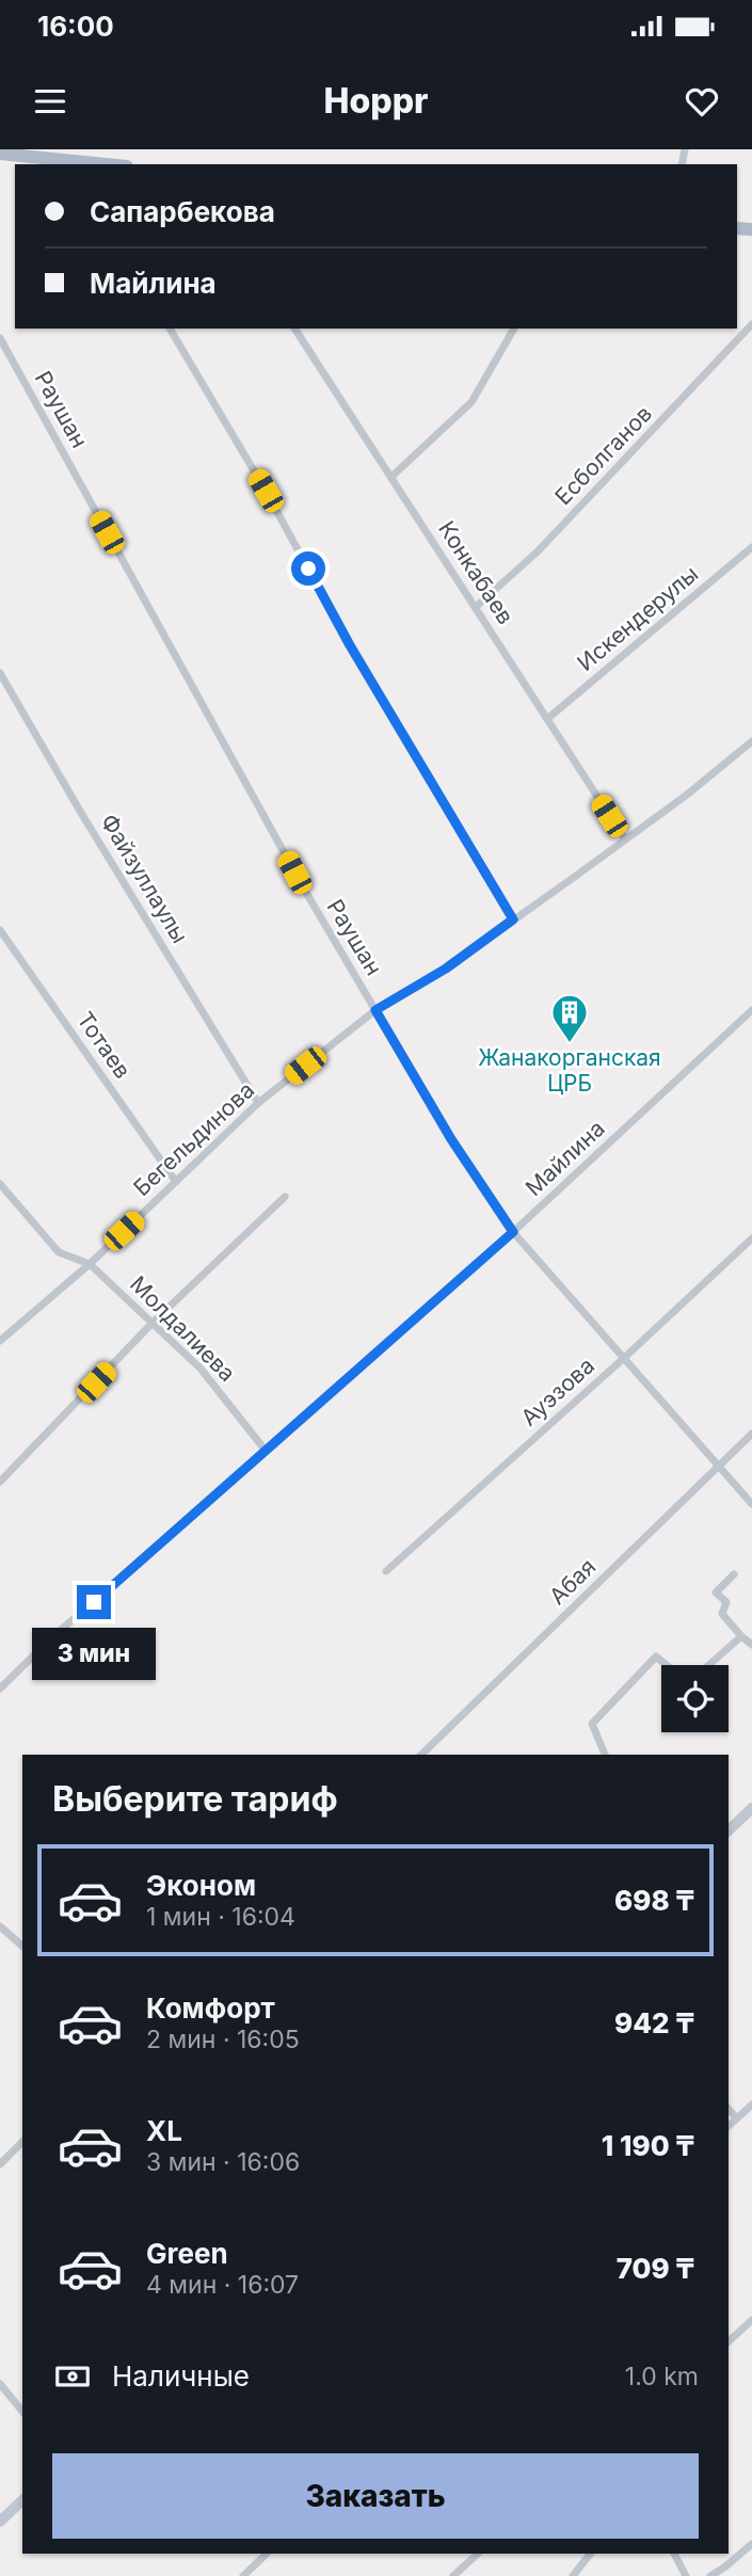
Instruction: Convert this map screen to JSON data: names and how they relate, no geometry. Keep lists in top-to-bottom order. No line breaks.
{"streets":{"street":["Раушан","Есболганов","Конкабаев","Искендерулы","Файзуллаулы","Тотаев","Бегельдинова","Майлина","Молдалиева","Ауэзова","Абая"]},"crossings":[["Раушан","Бегельдинова"],["Раушан","Майлина"],["Раушан","Ауэзова"],["Раушан","Абая"],["Есболганов","Конкабаев"],["Конкабаев","Искендерулы"],["Конкабаев","Бегельдинова"],["Файзуллаулы","Бегельдинова"],["Тотаев","Бегельдинова"],["Бегельдинова","Молдалиева"],["Майлина","Молдалиева"]],"places":{"building":["Жанакорганская ЦРБ"]},"page":{"status":"16:00","header":"Hoppr","banner":["Сапарбекова","Майлина"],"bubble":"3 мин","heading":"Выберите тариф","list":[{"name":"Эконом","note":"1 мин · 16:04","value":"698 ₸"},{"name":"Комфорт","note":"2 мин · 16:05","value":"942 ₸"},{"name":"XL","note":"3 мин · 16:06","value":"1 190 ₸"},{"name":"Green","note":"4 мин · 16:07","value":"709 ₸"}],"pay":["Наличные","1.0 km"],"buttons":"Заказать"}}
